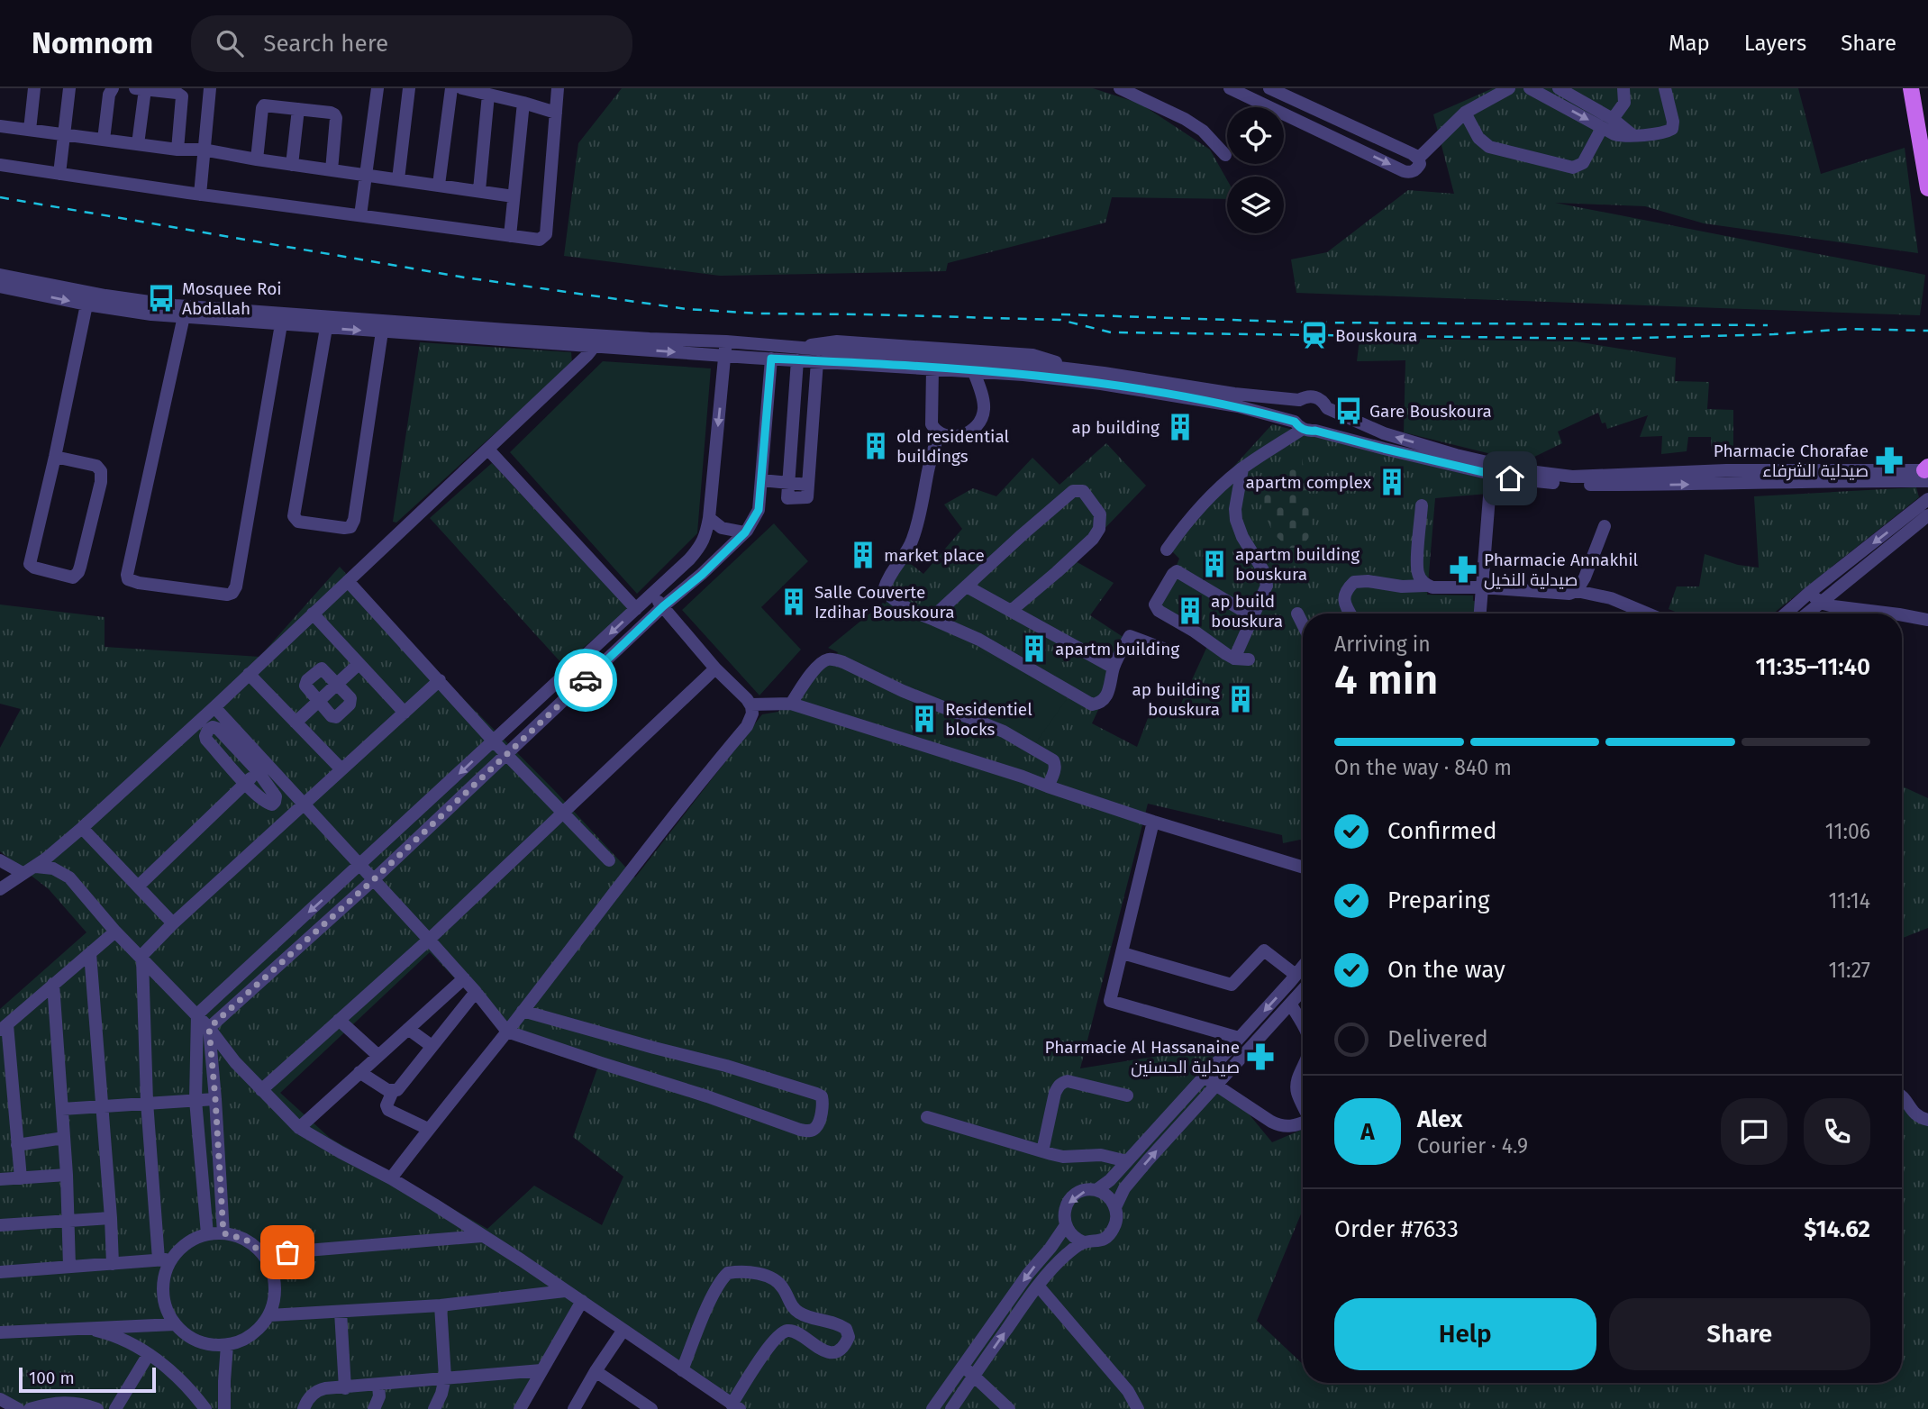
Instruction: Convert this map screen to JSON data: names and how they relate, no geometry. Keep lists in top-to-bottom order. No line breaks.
{"places":{"bus stop":["Mosquee Roi Abdallah","Gare Bouskoura"],"station":["Bouskoura"],"building":["ap building","old residential buildings","apartm complex","market place","apartm building bouskura","Salle Couverte Izdihar Bouskoura","ap build bouskura","apartm building","ap building bouskura","Residentiel blocks"],"pharmacy":["Pharmacie Chorafae صيدلية الشرفاء","Pharmacie Annakhil صيدلية النخيل","Pharmacie Al Hassanaine صيدلية الحسنين"]},"scale_bar":"100 m","page":{"header":"Nomnom","search":"Search here","nav":["Map","Layers","Share"],"heading":["4 min","Arriving in","11:35–11:40"],"panel":["Alex","Courier · 4.9","Order #7633","$14.62"],"bar":"On the way · 840 m","list":[["Confirmed","11:06"],["Preparing","11:14"],["On the way","11:27"],"Delivered"],"round":"A","buttons":["Help","Share"],"scale":"100 m"}}
